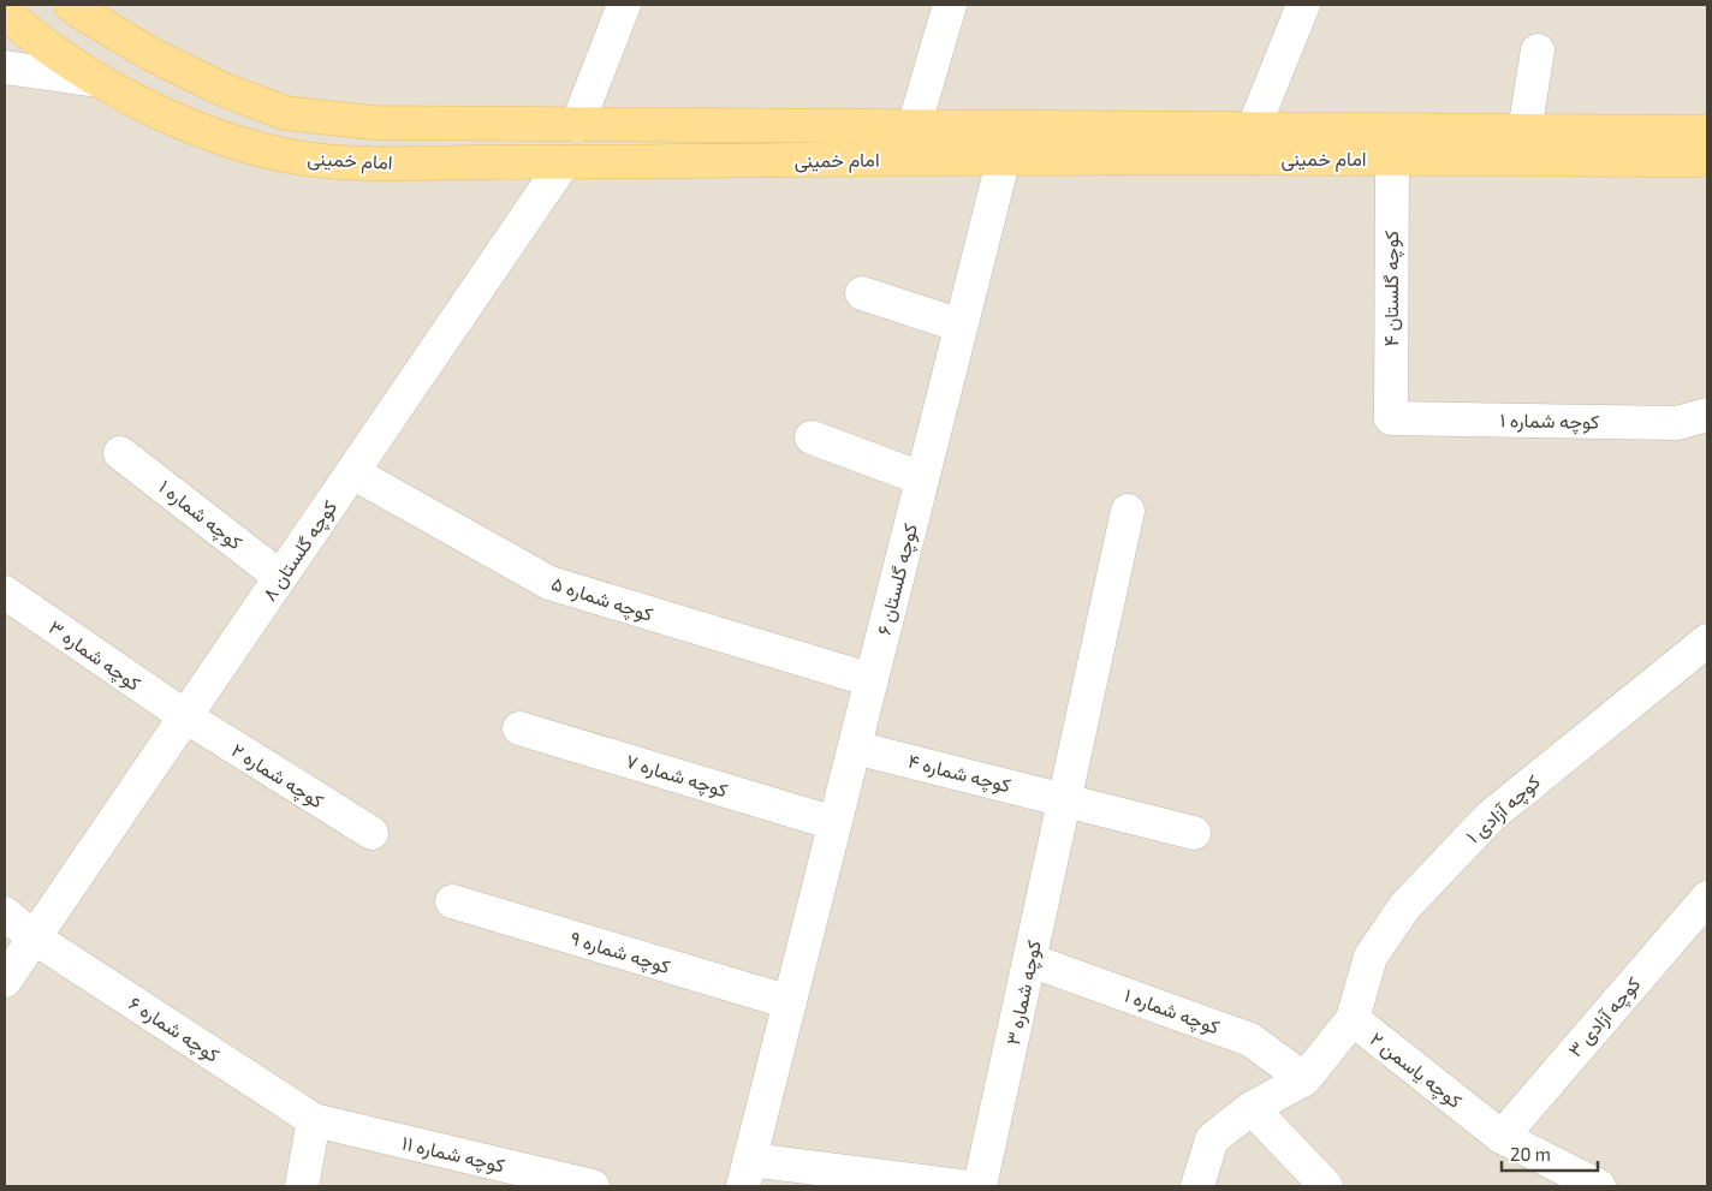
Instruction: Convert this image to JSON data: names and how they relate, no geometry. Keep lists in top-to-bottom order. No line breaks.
{"streets":{"main road":["امام خمینی"],"street":["کوچه گلستان ۴","کوچه شماره ۱","کوچه گلستان ۸","کوچه گلستان ۶","کوچه شماره ۵","کوچه شماره ۳","کوچه شماره ۴","کوچه شماره ۲","کوچه شماره ۷","کوچه آزادی ۱","کوچه شماره ۹","کوچه آزادی ۳","کوچه شماره ۶","کوچه یاسمن ۲","کوچه شماره ۱۱"]},"crossings":[["امام خمینی","کوچه گلستان ۴"],["امام خمینی","کوچه گلستان ۸"],["امام خمینی","کوچه گلستان ۶"],["کوچه گلستان ۴","کوچه شماره ۱"],["کوچه شماره ۱","کوچه گلستان ۸"],["کوچه شماره ۱","کوچه شماره ۳"],["کوچه شماره ۱","کوچه یاسمن ۲"],["کوچه گلستان ۸","کوچه شماره ۵"],["کوچه گلستان ۸","کوچه شماره ۳"],["کوچه گلستان ۸","کوچه شماره ۲"],["کوچه گلستان ۸","کوچه شماره ۶"],["کوچه گلستان ۶","کوچه شماره ۵"],["کوچه گلستان ۶","کوچه شماره ۴"],["کوچه گلستان ۶","کوچه شماره ۷"],["کوچه گلستان ۶","کوچه شماره ۹"],["کوچه شماره ۳","کوچه شماره ۴"],["کوچه شماره ۳","کوچه شماره ۲"],["کوچه آزادی ۱","کوچه یاسمن ۲"],["کوچه آزادی ۳","کوچه یاسمن ۲"],["کوچه شماره ۶","کوچه شماره ۱۱"]],"scale_bar":"20 m"}
